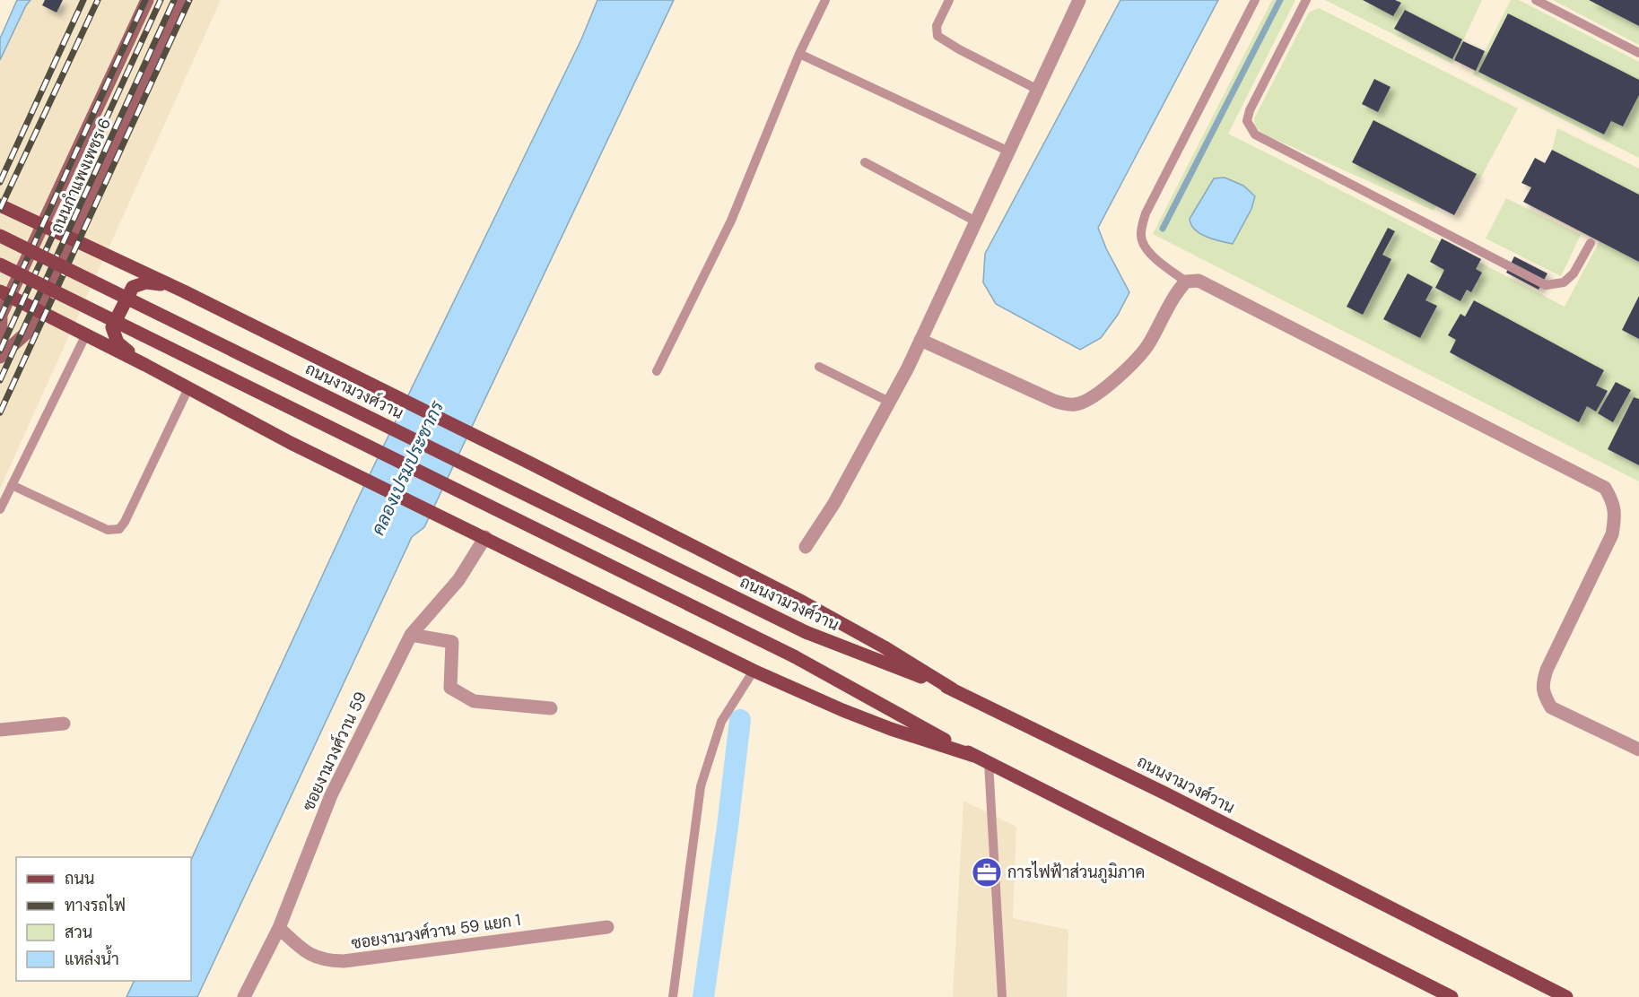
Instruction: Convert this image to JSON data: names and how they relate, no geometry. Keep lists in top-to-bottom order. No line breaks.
{"streets":{"main road":["ถนนงามวงศ์วาน"],"street":["ถนนกำแพงเพชร 6","ซอยงามวงศ์วาน 59","ซอยงามวงศ์วาน 59 แยก 1"]},"crossings":[["ซอยงามวงศ์วาน 59","ซอยงามวงศ์วาน 59 แยก 1"]],"water":["คลองเปรมประชากร"],"places":{"office":["การไฟฟ้าส่วนภูมิภาค"]},"legend":["ถนน","ทางรถไฟ","สวน","แหล่งน้ำ"]}
